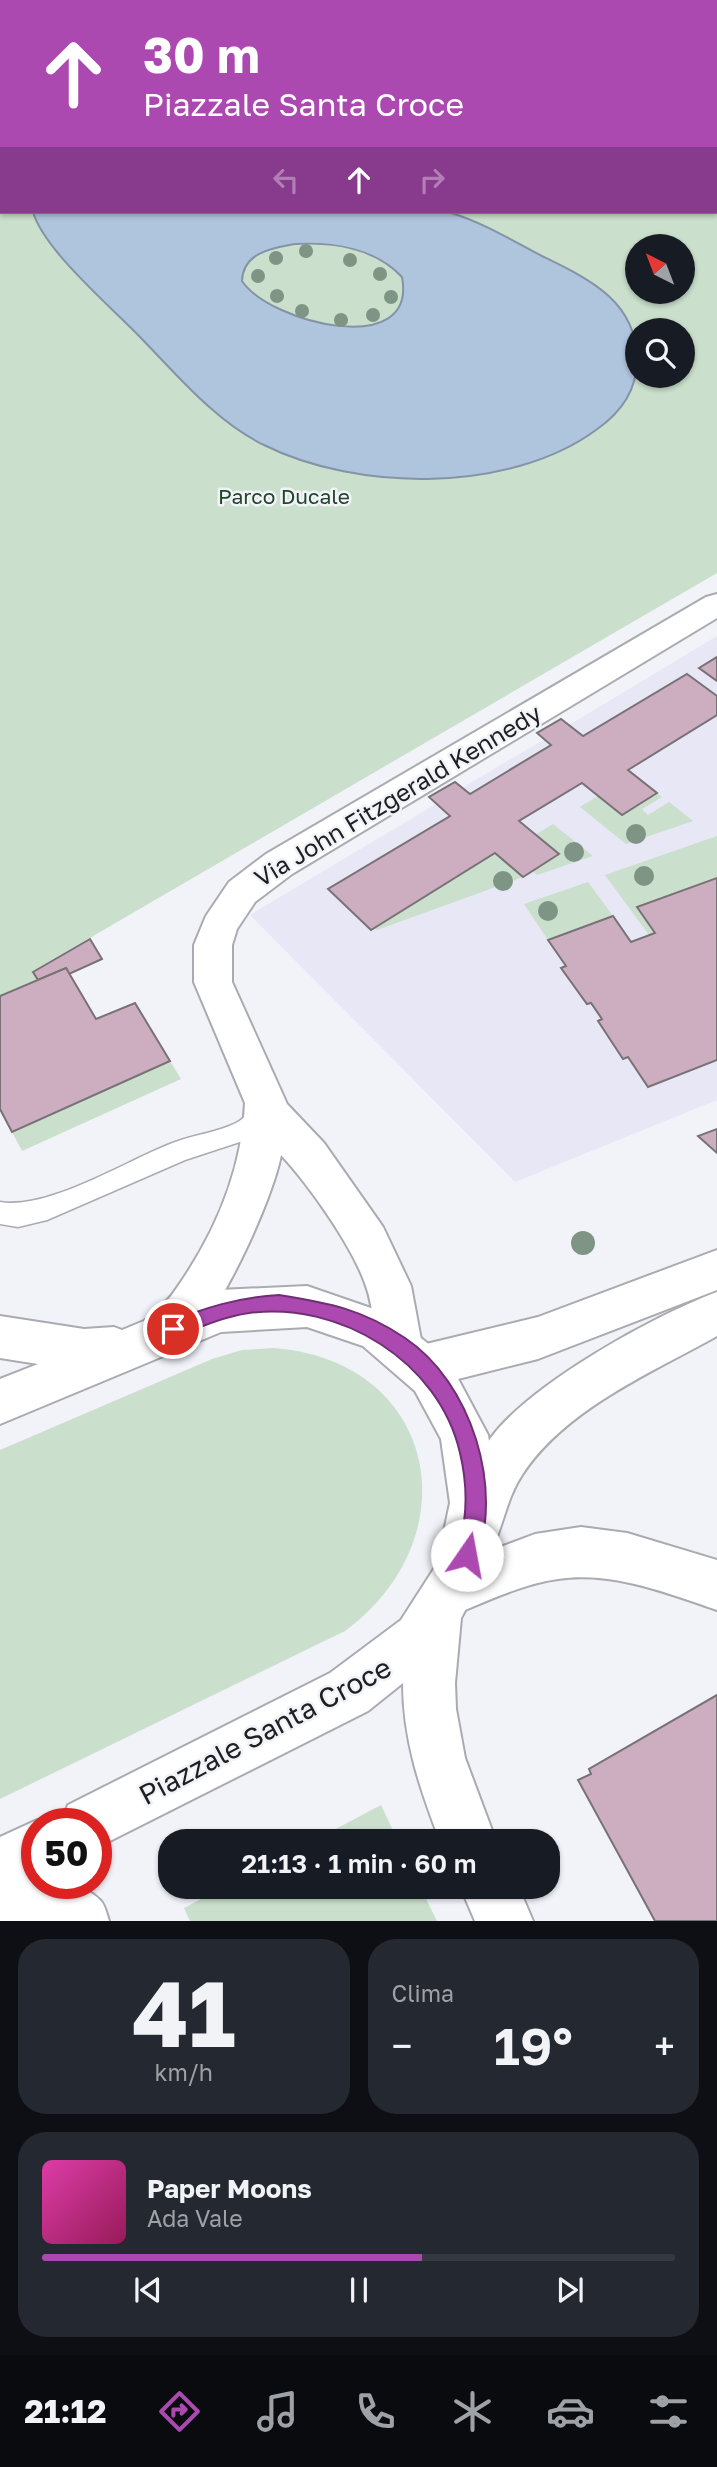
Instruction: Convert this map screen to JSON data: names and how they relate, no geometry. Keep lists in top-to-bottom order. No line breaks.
{"streets":{"street":["Via John Fitzgerald Kennedy","Piazzale Santa Croce"]},"parks":["Parco Ducale"],"north":"top left","page":{"turn":["30 m","Piazzale Santa Croce"],"limit":"50","trip":"21:13 · 1 min · 60 m","tile":[["41","km/h"],"Clima"],"heat":["−","19°","+"],"song":["Paper Moons","Ada Vale"],"tabs":"21:12"}}
